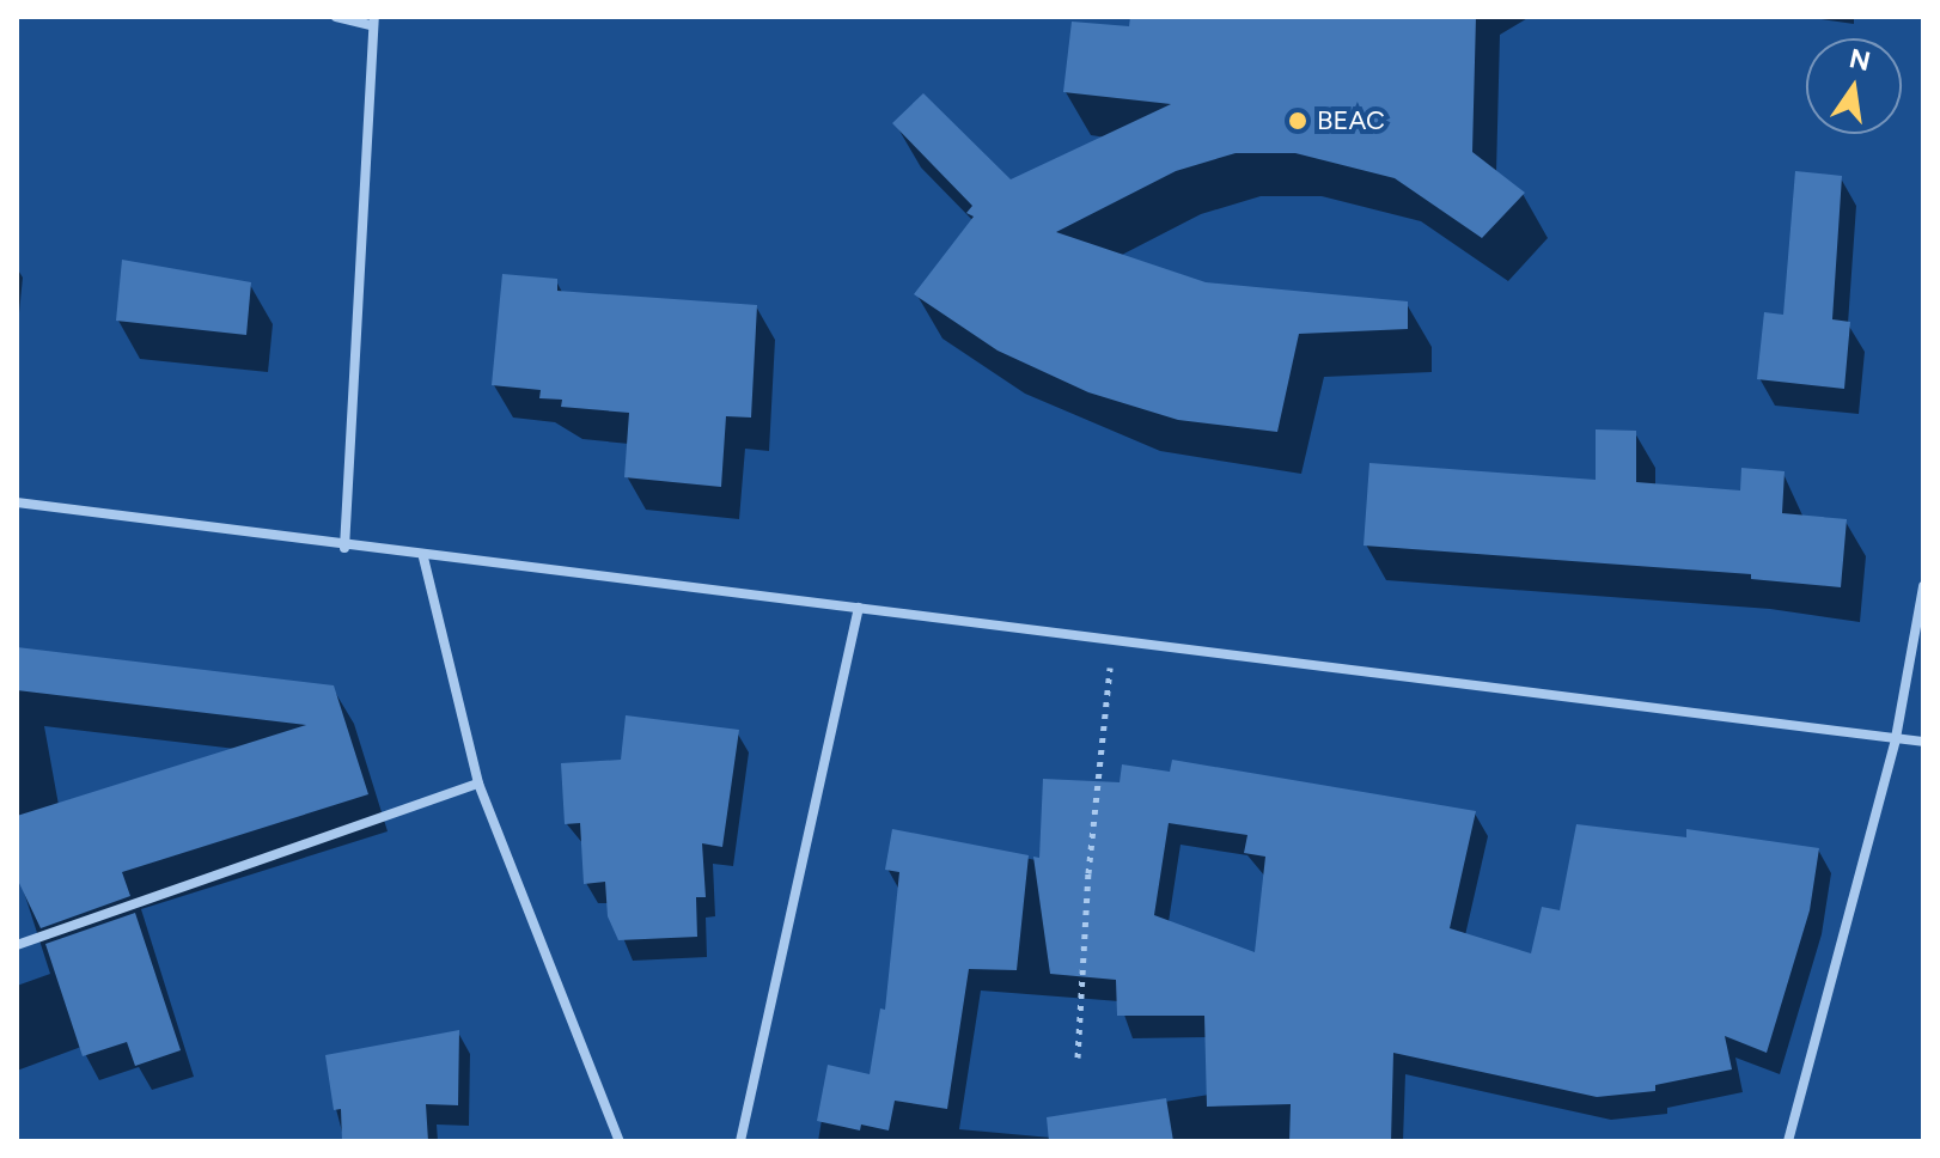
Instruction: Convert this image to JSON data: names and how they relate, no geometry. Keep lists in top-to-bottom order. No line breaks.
{"places":["BEAC"],"north":"top"}
